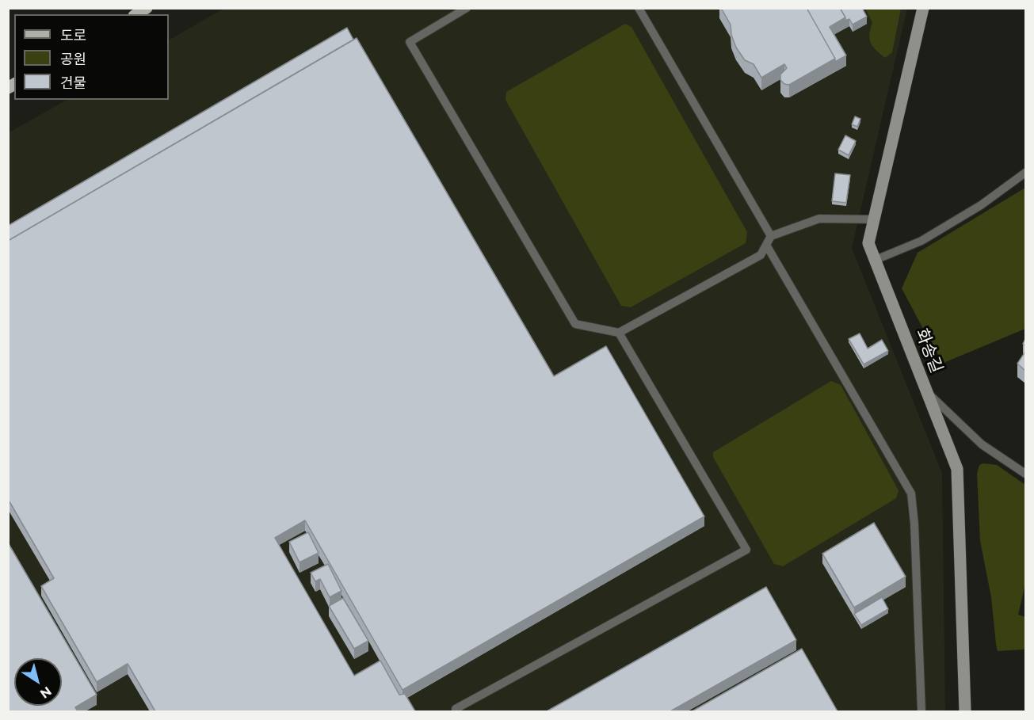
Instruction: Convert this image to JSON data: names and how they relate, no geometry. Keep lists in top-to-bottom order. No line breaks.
{"streets":{"street":["화송길"]},"legend":["도로","공원","건물"],"north":"bottom right"}
